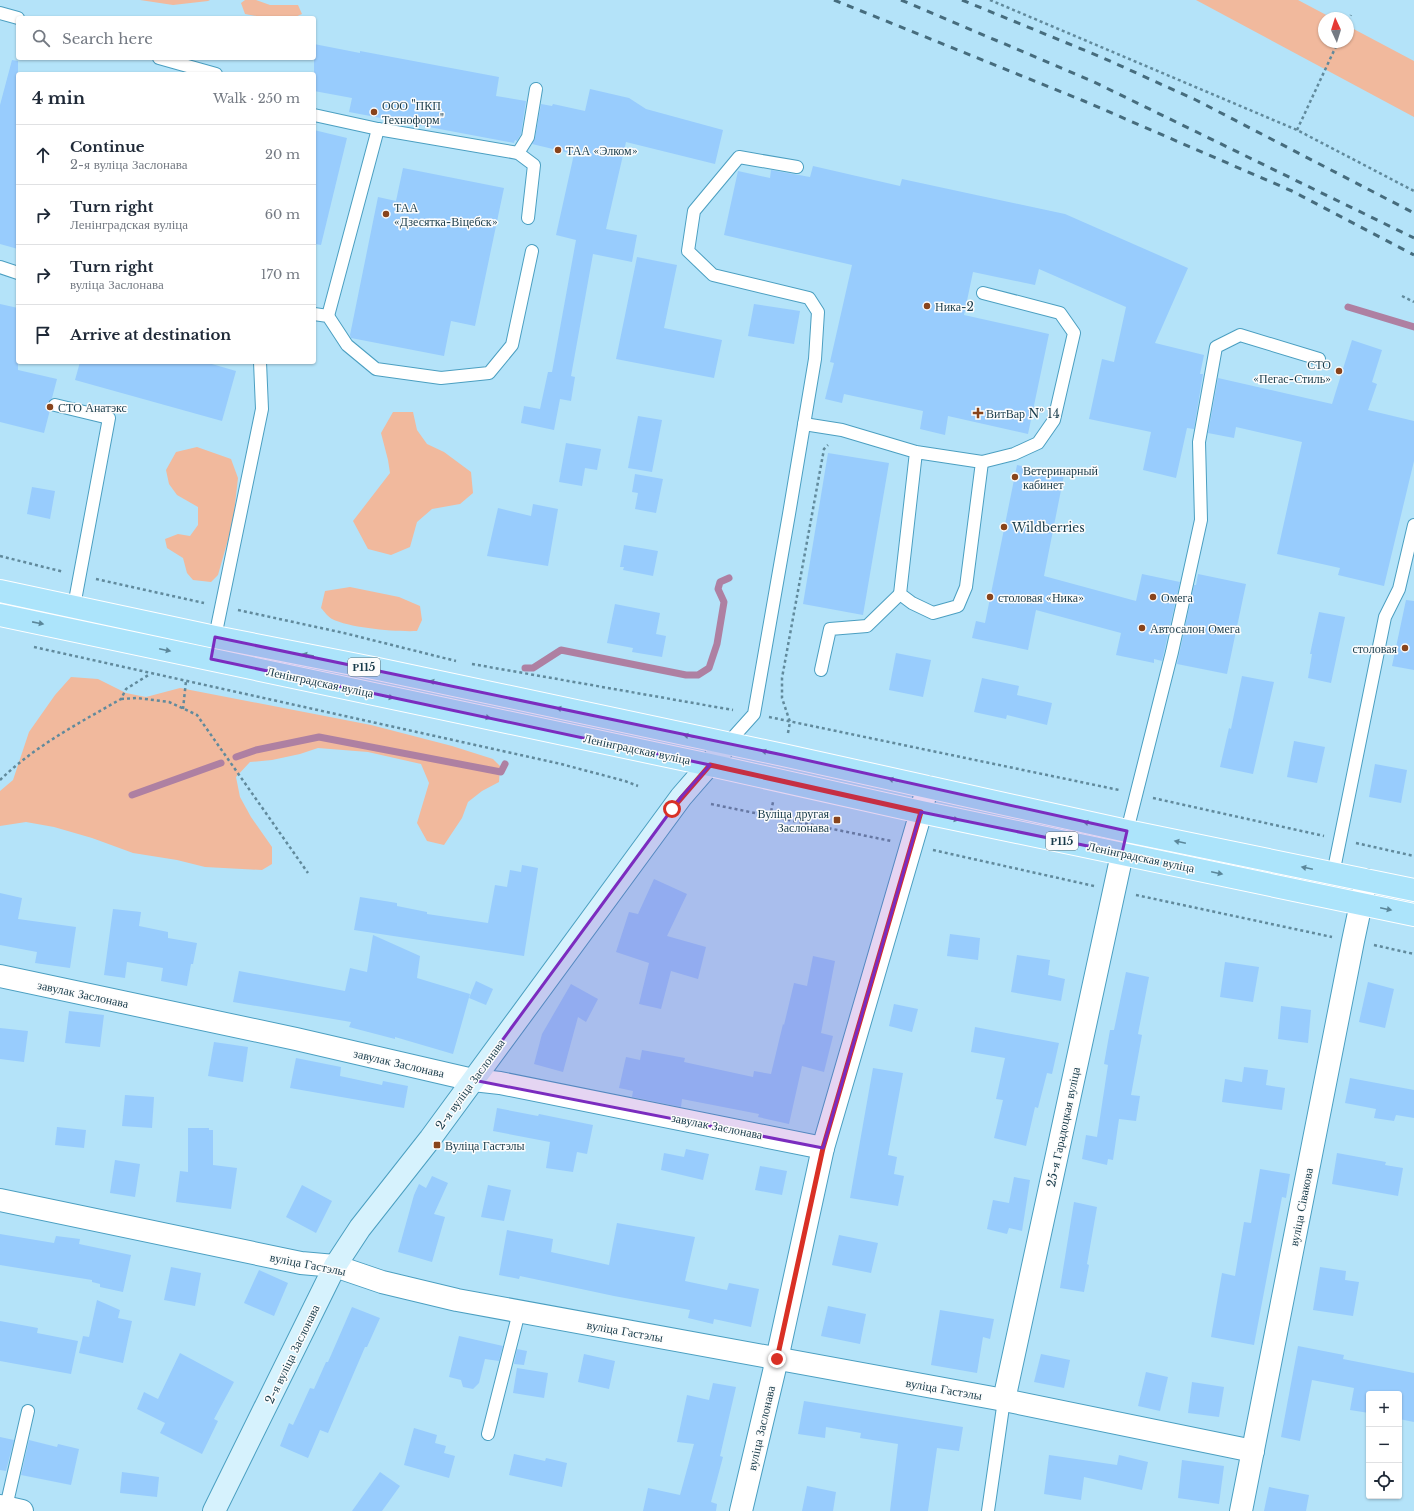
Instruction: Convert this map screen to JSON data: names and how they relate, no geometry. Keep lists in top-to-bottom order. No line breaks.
{"streets":{"main road":["Р115","Ленінградская вуліца","2-я вуліца Заслонава"],"street":["завулак Заслонава","25-я Гарадоцкая вуліца","вуліца Сівакова","вуліца Гастэлы","вуліца Заслонава"]},"crossings":[["Ленінградская вуліца","2-я вуліца Заслонава"],["Ленінградская вуліца","25-я Гарадоцкая вуліца"],["Ленінградская вуліца","вуліца Сівакова"],["Ленінградская вуліца","вуліца Заслонава"],["завулак Заслонава","2-я вуліца Заслонава"],["завулак Заслонава","вуліца Заслонава"],["2-я вуліца Заслонава","вуліца Гастэлы"],["25-я Гарадоцкая вуліца","вуліца Гастэлы"],["вуліца Сівакова","вуліца Гастэлы"],["вуліца Гастэлы","вуліца Заслонава"]],"places":{"other":["ООО \"ПКП Техноформ\"","ТАА «Элком»","ТАА «Дзесятка-Віцебск»","Ника-2","СТО «Пегас-Стиль»","СТО Анатэкс","Ветеринарный кабинет","Wildberries","столовая «Ника»","Омега","Автосалон Омега","столовая"],"health":["ВитВар № 14"],"transit":["Вуліца другая Заслонава","Вуліца Гастэлы"]},"north":"top","page":{"search":"Search here","heading":["4 min","Walk · 250 m"],"list":[["Continue","2-я вуліца Заслонава","20 m"],["Turn right","Ленінградская вуліца","60 m"],["Turn right","вуліца Заслонава","170 m"],"Arrive at destination"],"map_buttons":["+","−"]}}
